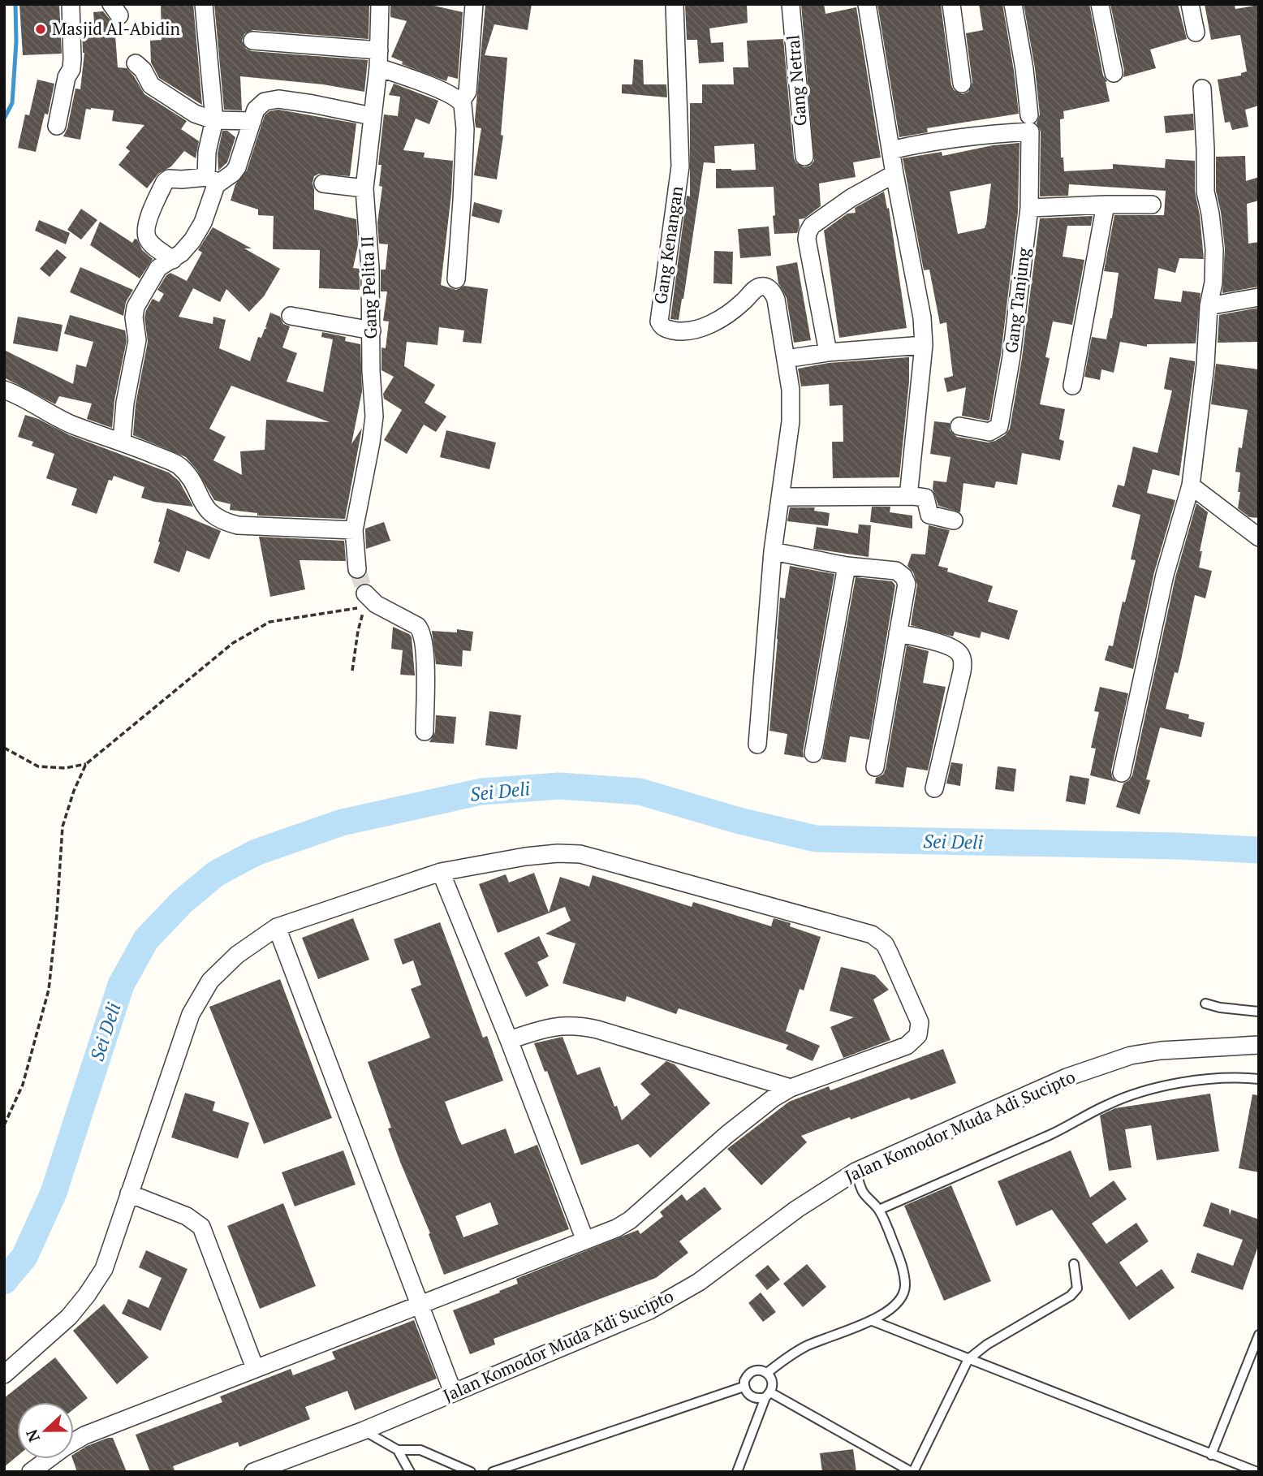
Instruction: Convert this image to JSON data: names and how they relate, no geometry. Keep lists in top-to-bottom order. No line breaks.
{"streets":{"street":["Gang Netral","Gang Kenangan","Gang Pelita II","Gang Tanjung","Jalan Komodor Muda Adi Sucipto"]},"water":["Sei Deli"],"places":["Masjid Al-Abidin"],"north":"left"}
